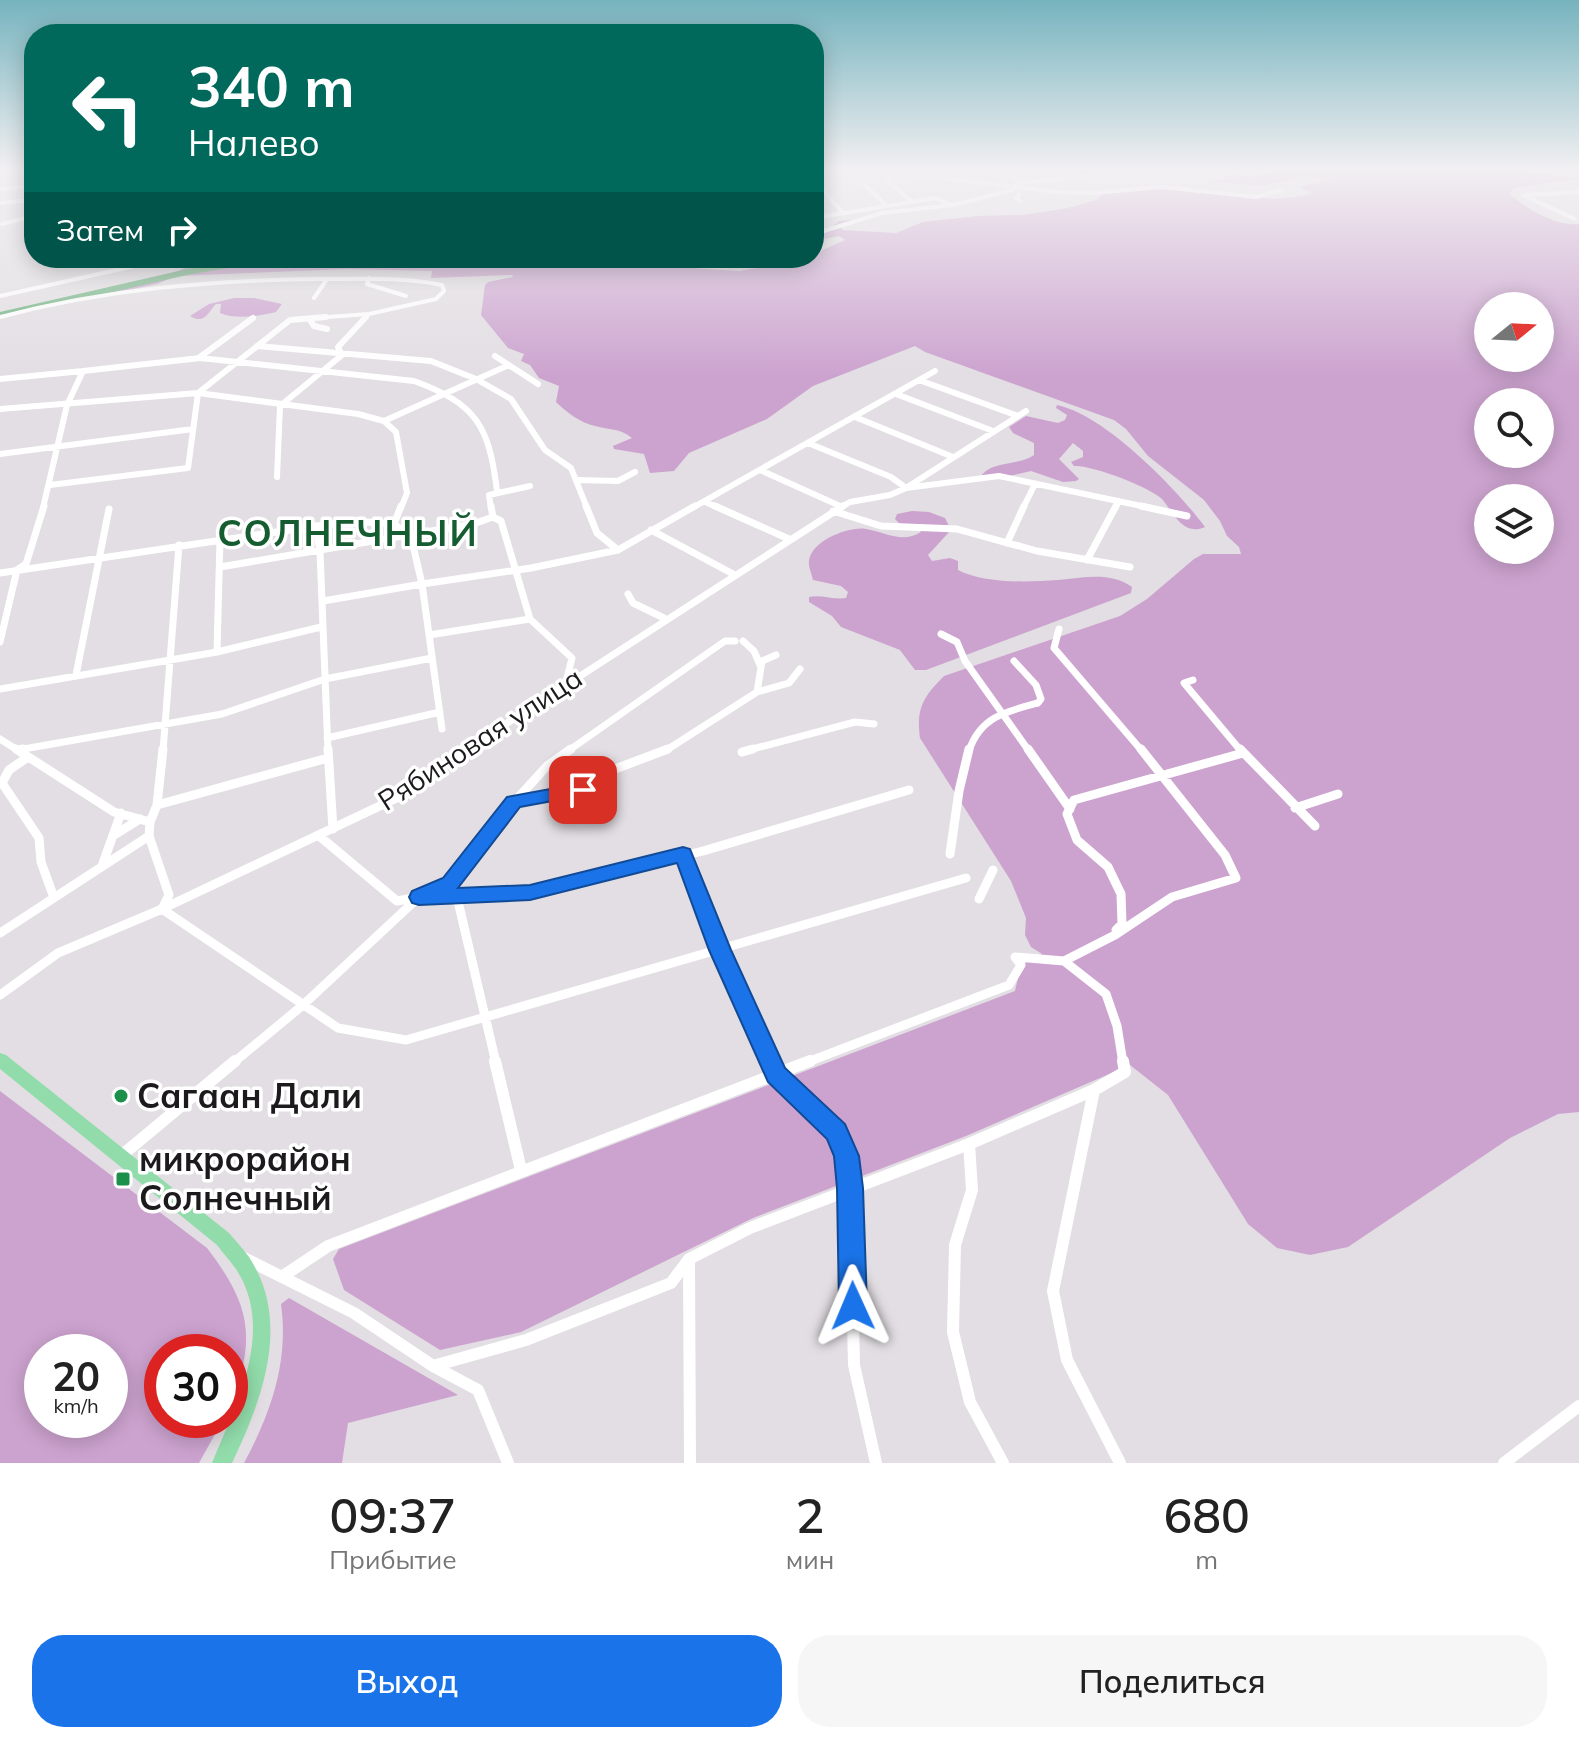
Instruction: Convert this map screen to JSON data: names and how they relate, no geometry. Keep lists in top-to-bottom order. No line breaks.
{"streets":{"street":["Рябиновая улица"]},"districts":["СОЛНЕЧНЫЙ"],"places":{"other":["Сагаан Дали"],"transit":["микрорайон Солнечный"]},"north":"right","page":{"turn":["340 m","Налево"],"then":"Затем","speed":"20 km/h","limit":"30","eta":["09:37","Прибытие","2","мин","680","m"],"buttons":["Выход","Поделиться"]}}
